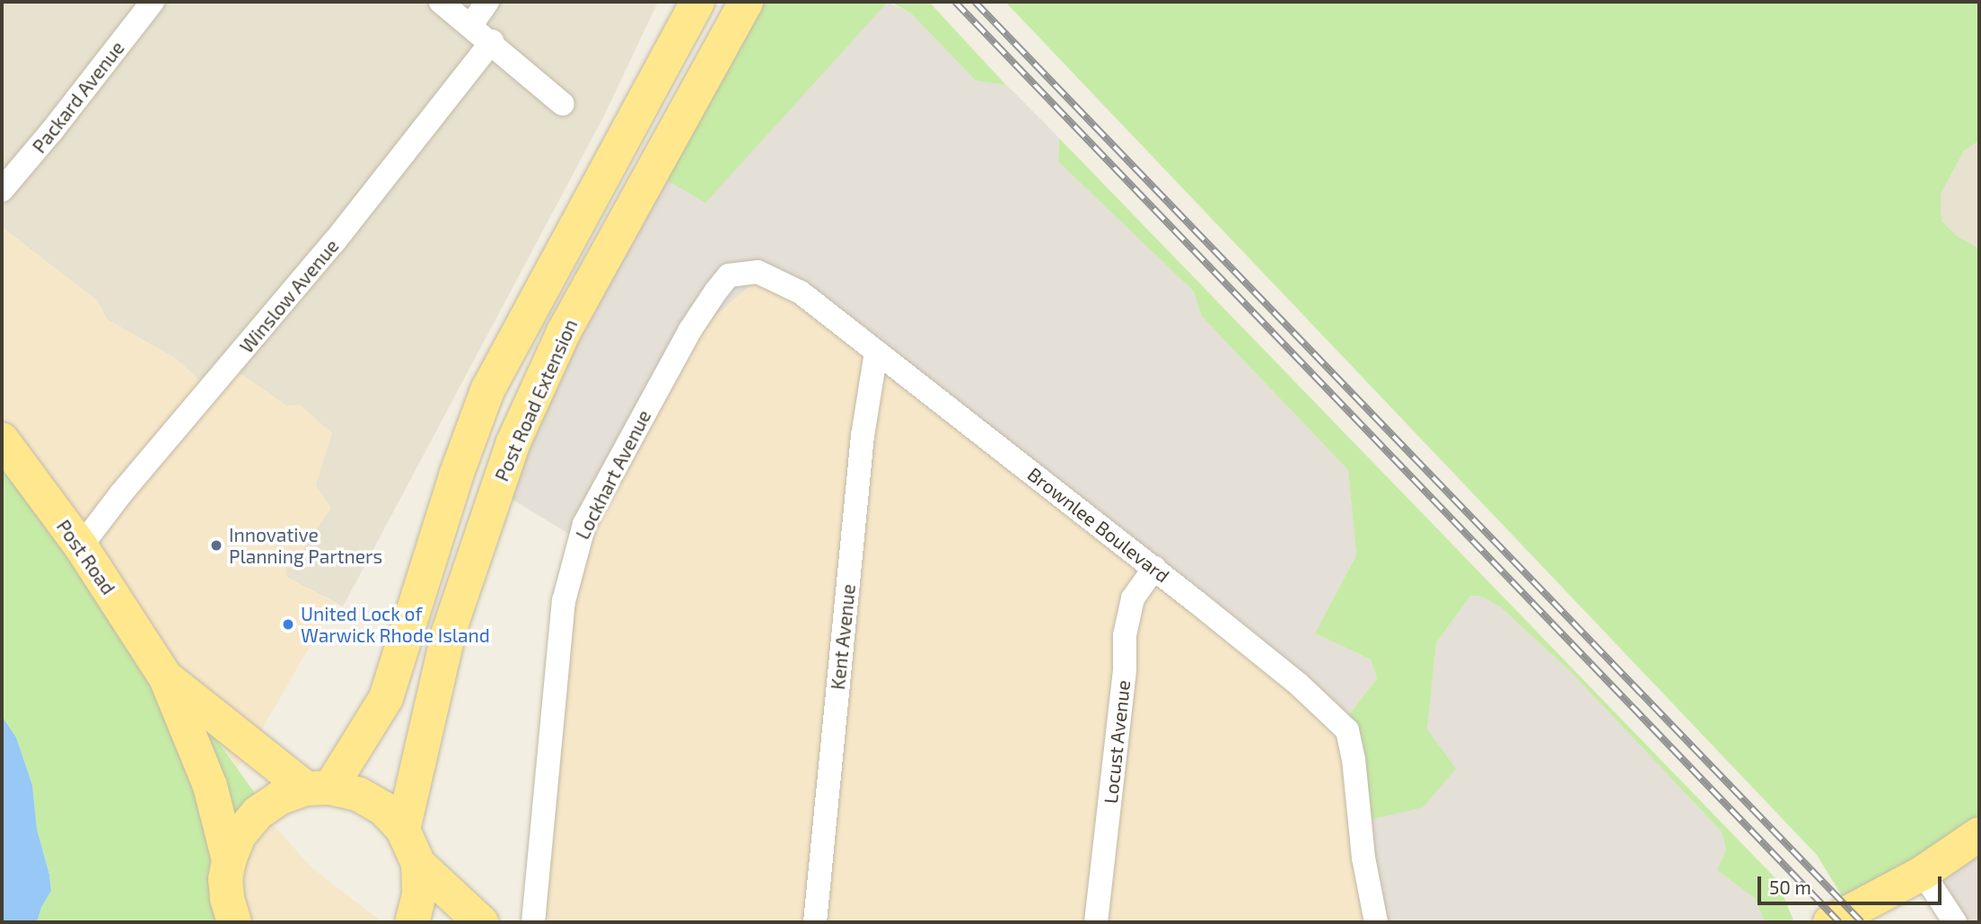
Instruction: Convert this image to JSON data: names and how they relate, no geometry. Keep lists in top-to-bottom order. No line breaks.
{"streets":{"main road":["Post Road Extension","Post Road"],"street":["Packard Avenue","Winslow Avenue","Lockhart Avenue","Brownlee Boulevard","Kent Avenue","Locust Avenue"]},"crossings":[["Winslow Avenue","Post Road"],["Post Road Extension","Post Road"],["Lockhart Avenue","Brownlee Boulevard"],["Brownlee Boulevard","Kent Avenue"],["Brownlee Boulevard","Locust Avenue"]],"places":["Innovative Planning Partners","United Lock of Warwick Rhode Island"],"scale_bar":"50 m"}
